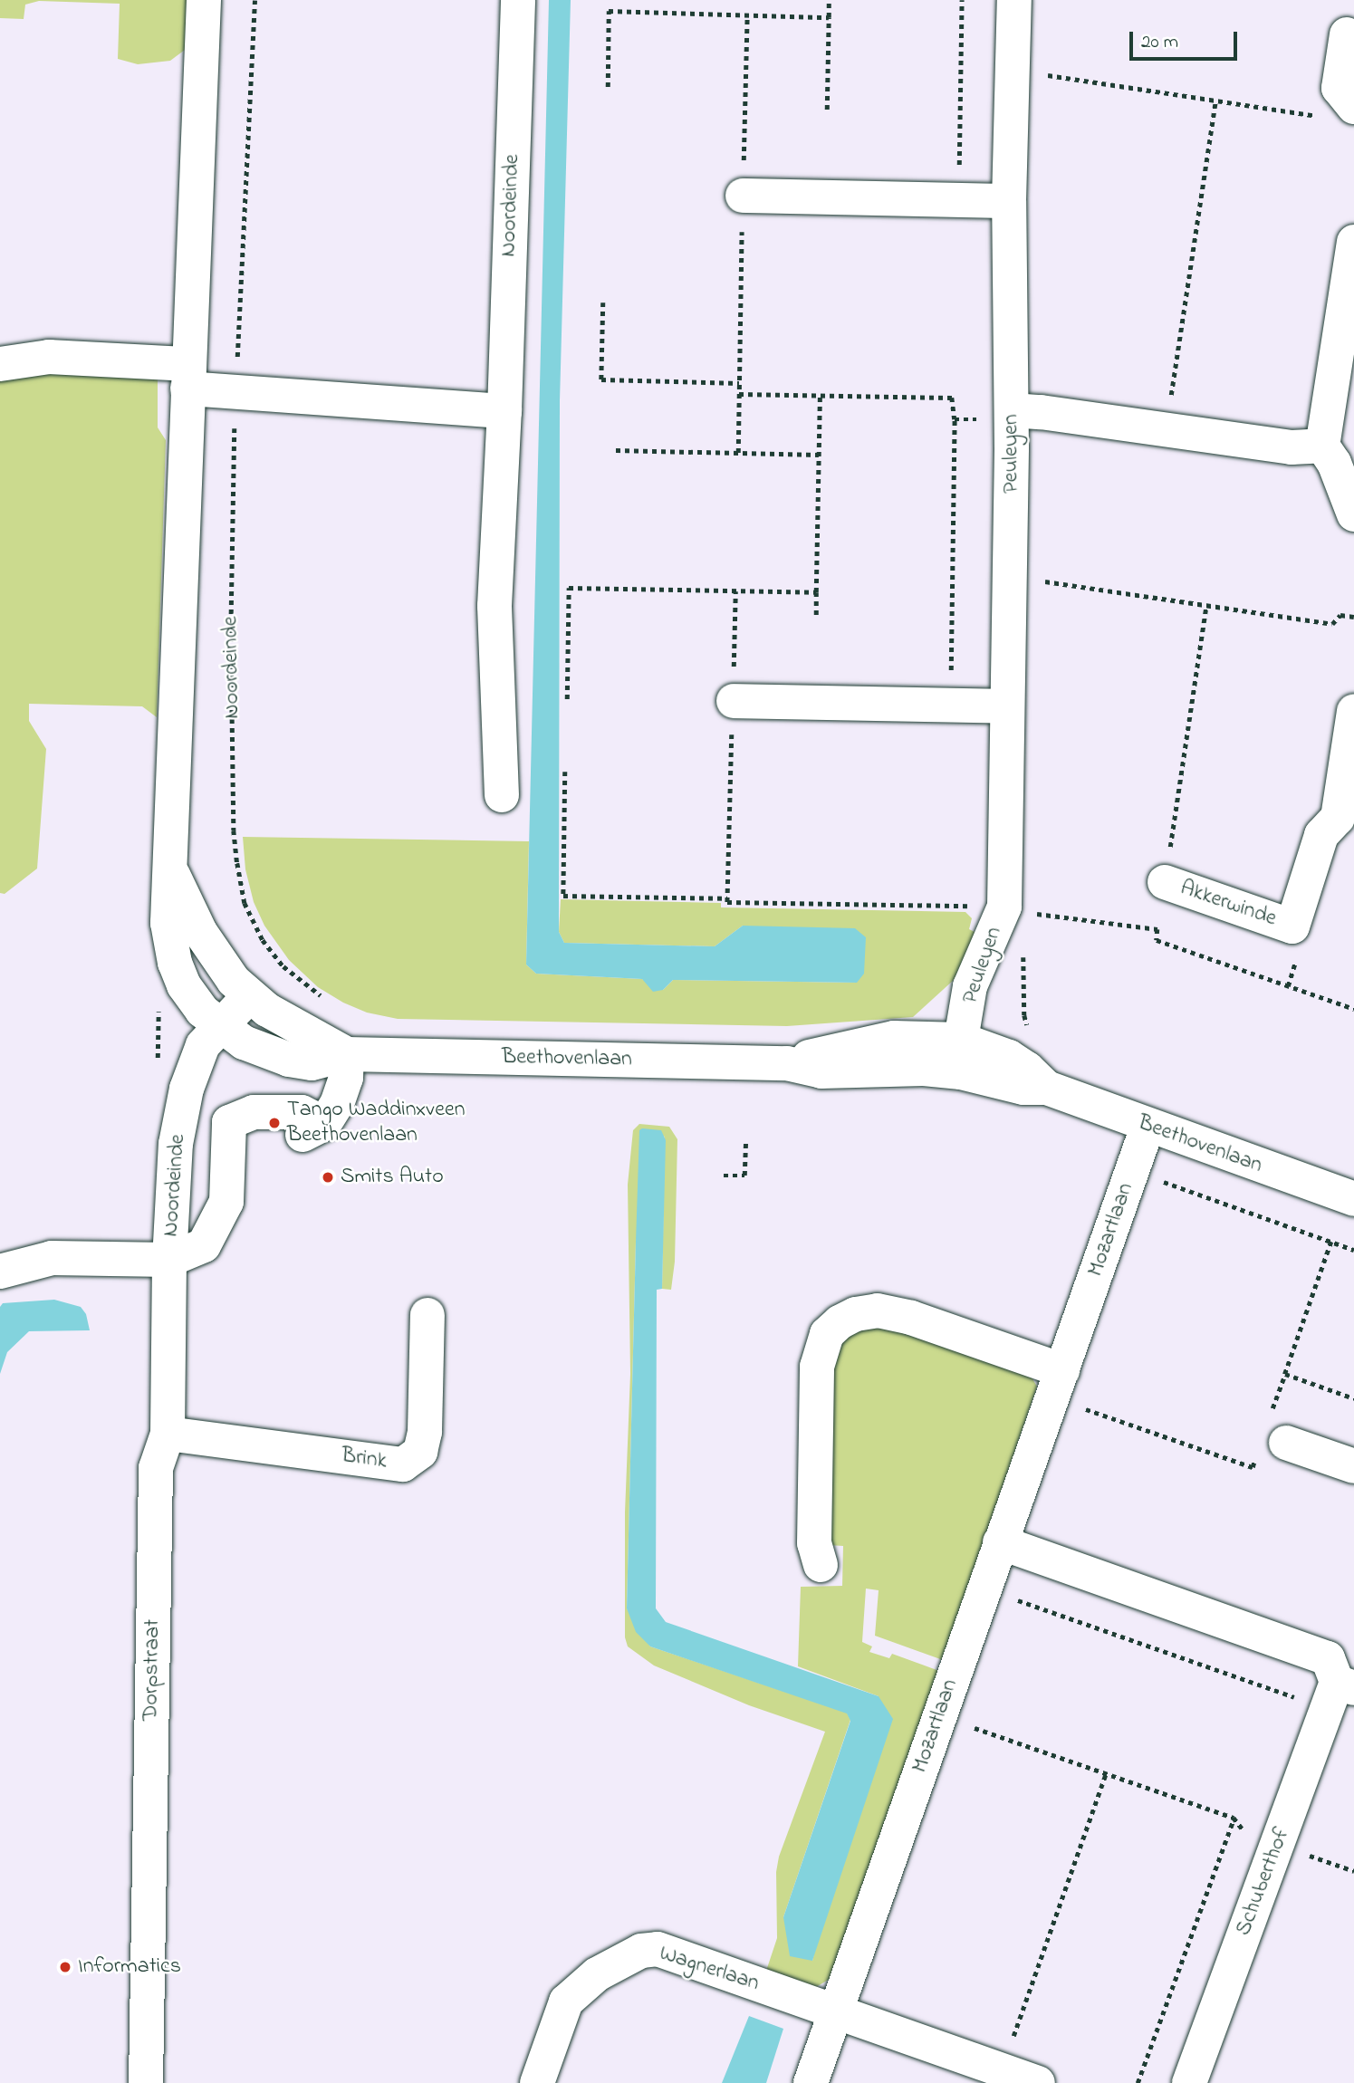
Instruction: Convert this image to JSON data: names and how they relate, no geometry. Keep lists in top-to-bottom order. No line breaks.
{"streets":{"street":["Noordeinde","Peuleyen","Akkerwinde","Beethovenlaan","Mozartlaan","Brink","Dorpstraat","Schuberthof","Wagnerlaan"]},"crossings":[["Noordeinde","Beethovenlaan"],["Noordeinde","Dorpstraat"],["Peuleyen","Beethovenlaan"],["Beethovenlaan","Mozartlaan"],["Mozartlaan","Wagnerlaan"],["Brink","Dorpstraat"]],"places":["Tango Waddinxveen Beethovenlaan","Smits Auto","Informatics"],"scale_bar":"20 m"}
